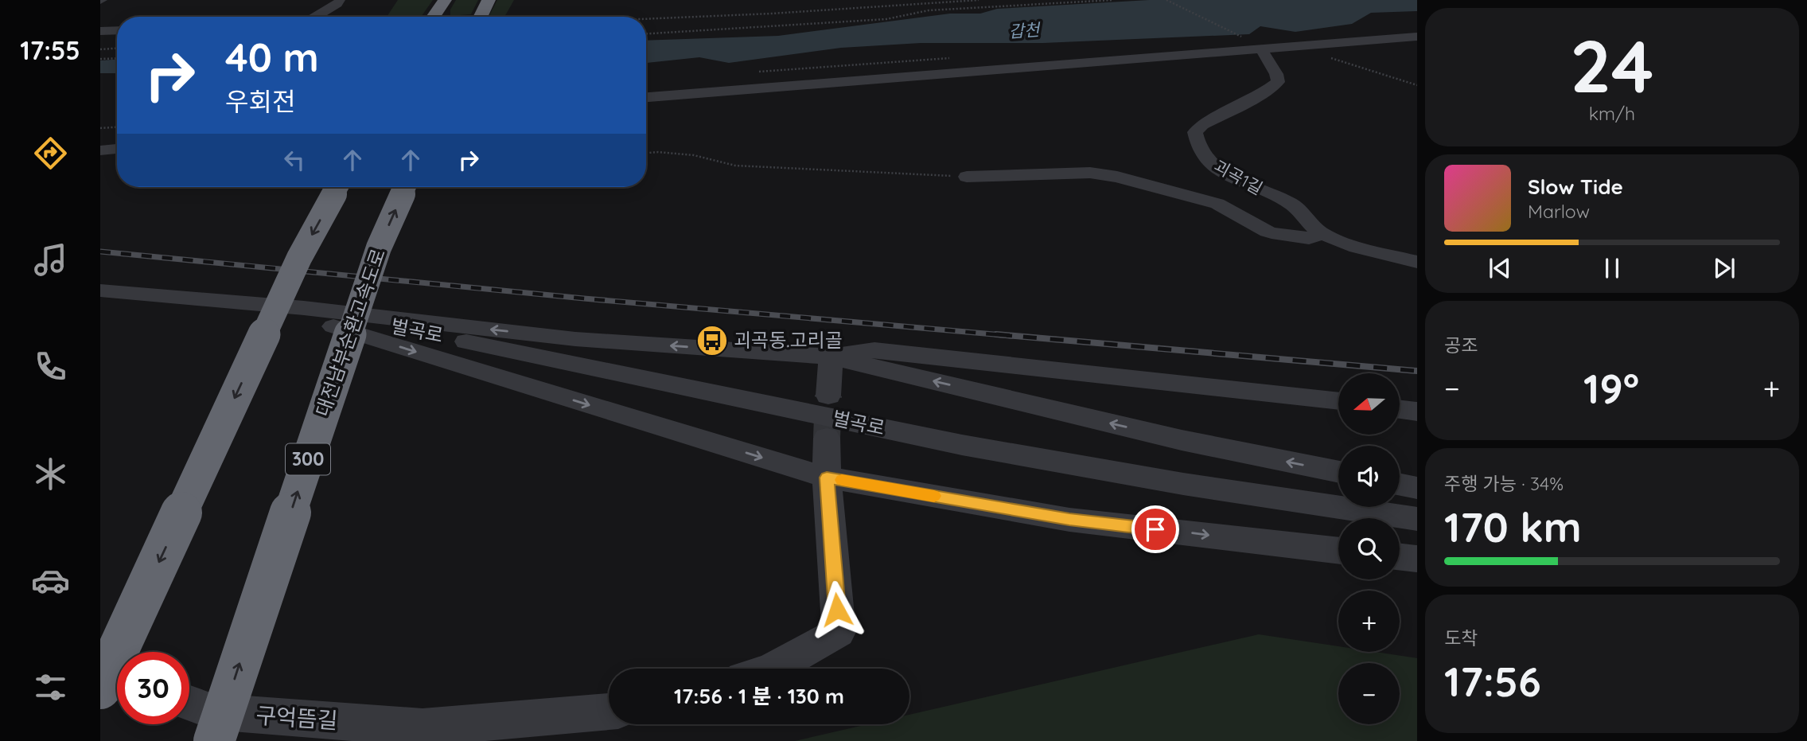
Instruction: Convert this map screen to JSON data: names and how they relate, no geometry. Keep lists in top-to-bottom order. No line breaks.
{"streets":{"highway":["대전남부순환고속도로","300"],"street":["괴곡1길","벌곡로","구억뜸길"]},"water":["갑천"],"places":{"bus stop":["괴곡동.고리골"]},"north":"left","page":{"tabs":"17:55","tile":[["24","km/h"],"공조",["주행 가능 · 34%","170 km"],["도착","17:56"]],"turn":["40 m","우회전"],"song":["Slow Tide","Marlow"],"heat":["−","19°","+"],"map_buttons":["+","−"],"limit":"30","trip":"17:56 · 1 분 · 130 m"}}
